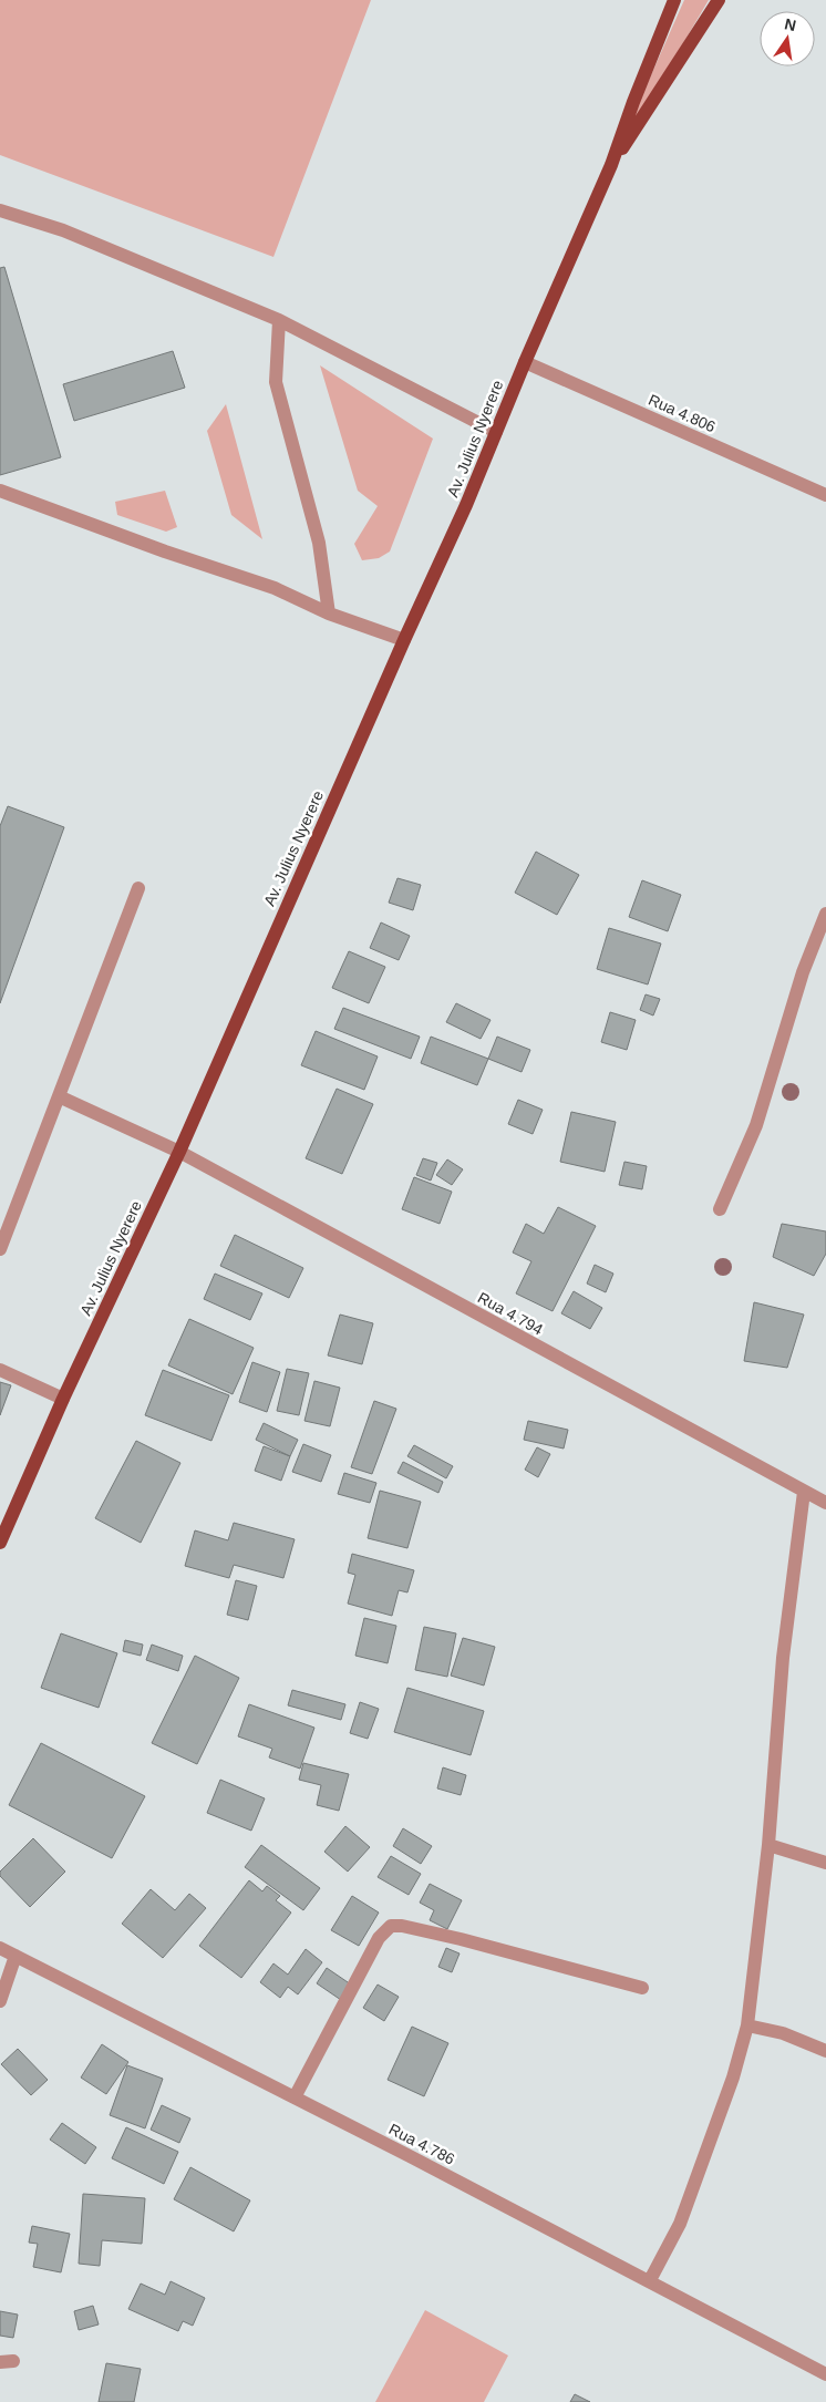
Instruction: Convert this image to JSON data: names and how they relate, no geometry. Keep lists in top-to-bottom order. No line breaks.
{"streets":{"main road":["Av. Julius Nyerere"],"street":["Rua 4.806","Rua 4.794","Rua 4.786"]},"crossings":[["Rua 4.806","Av. Julius Nyerere"],["Av. Julius Nyerere","Rua 4.794"]],"north":"top"}
